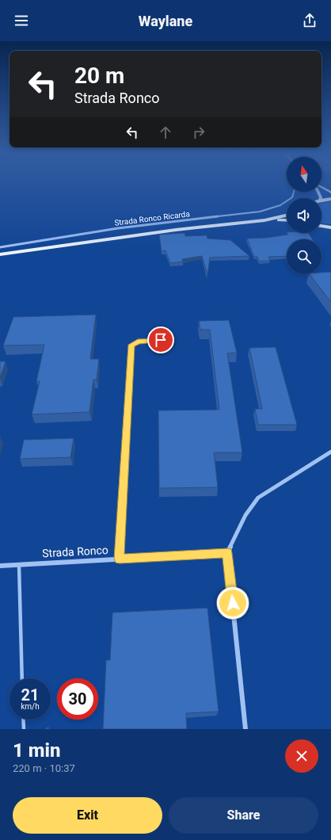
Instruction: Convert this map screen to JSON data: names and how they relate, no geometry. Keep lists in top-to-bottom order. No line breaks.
{"streets":{"street":["Strada Ronco Ricarda","Strada Ronco"]},"north":"top","page":{"header":"Waylane","turn":["20 m","Strada Ronco"],"speed":"21 km/h","limit":"30","heading":["1 min","220 m · 10:37"],"buttons":["Exit","Share"]}}
